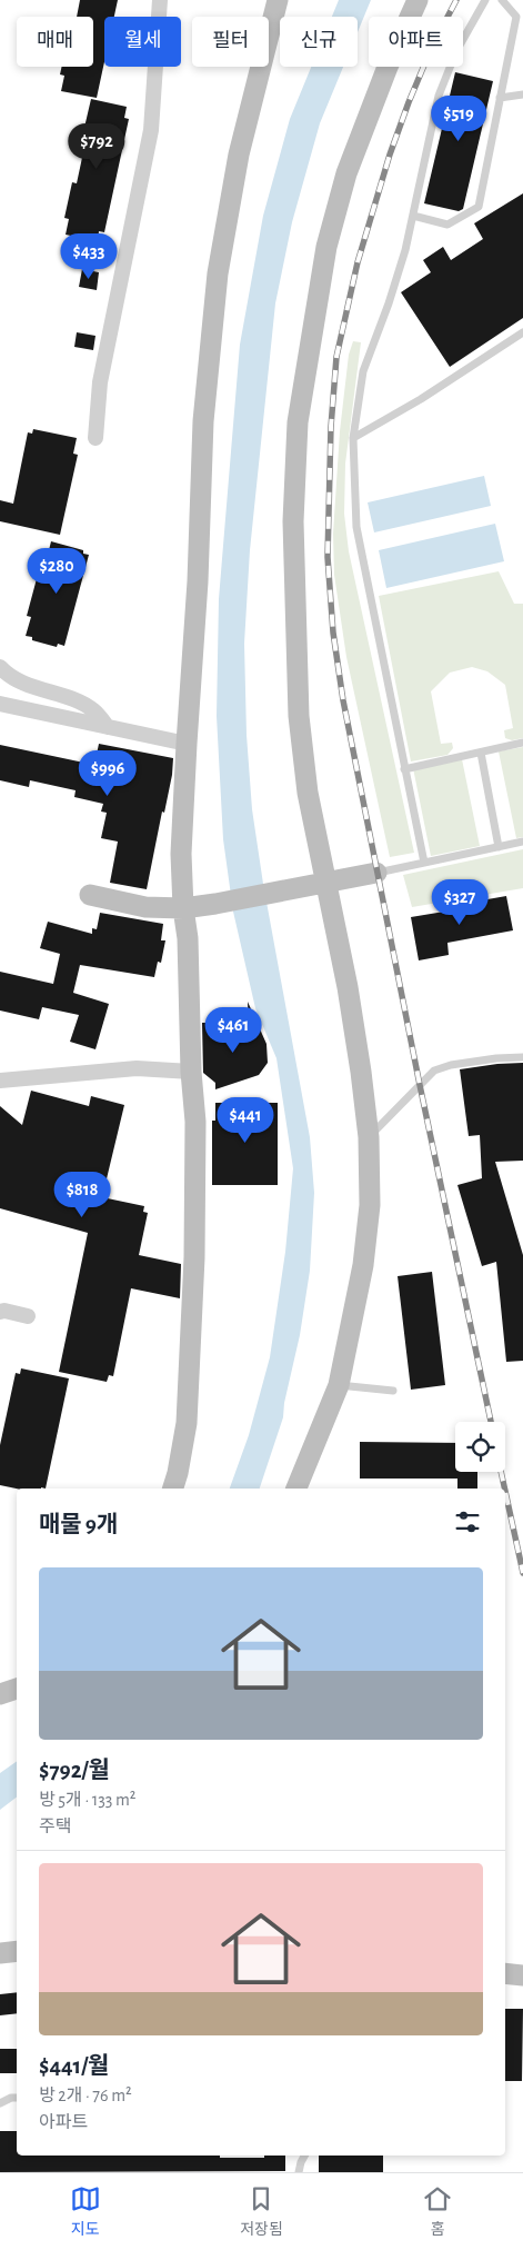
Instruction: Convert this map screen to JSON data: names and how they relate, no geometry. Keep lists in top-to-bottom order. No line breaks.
{"page":{"chip":["매매","월세","필터","신규","아파트"],"price":["$519","$792","$433","$280","$996","$327","$461","$441","$818"],"heading":"매물 9개","list":[{"name":"$792/월","note":"방 5개 · 133 m² · 주택"},{"name":"$441/월","note":"방 2개 · 76 m² · 아파트"}],"tabs":["지도","저장됨","홈"]}}
